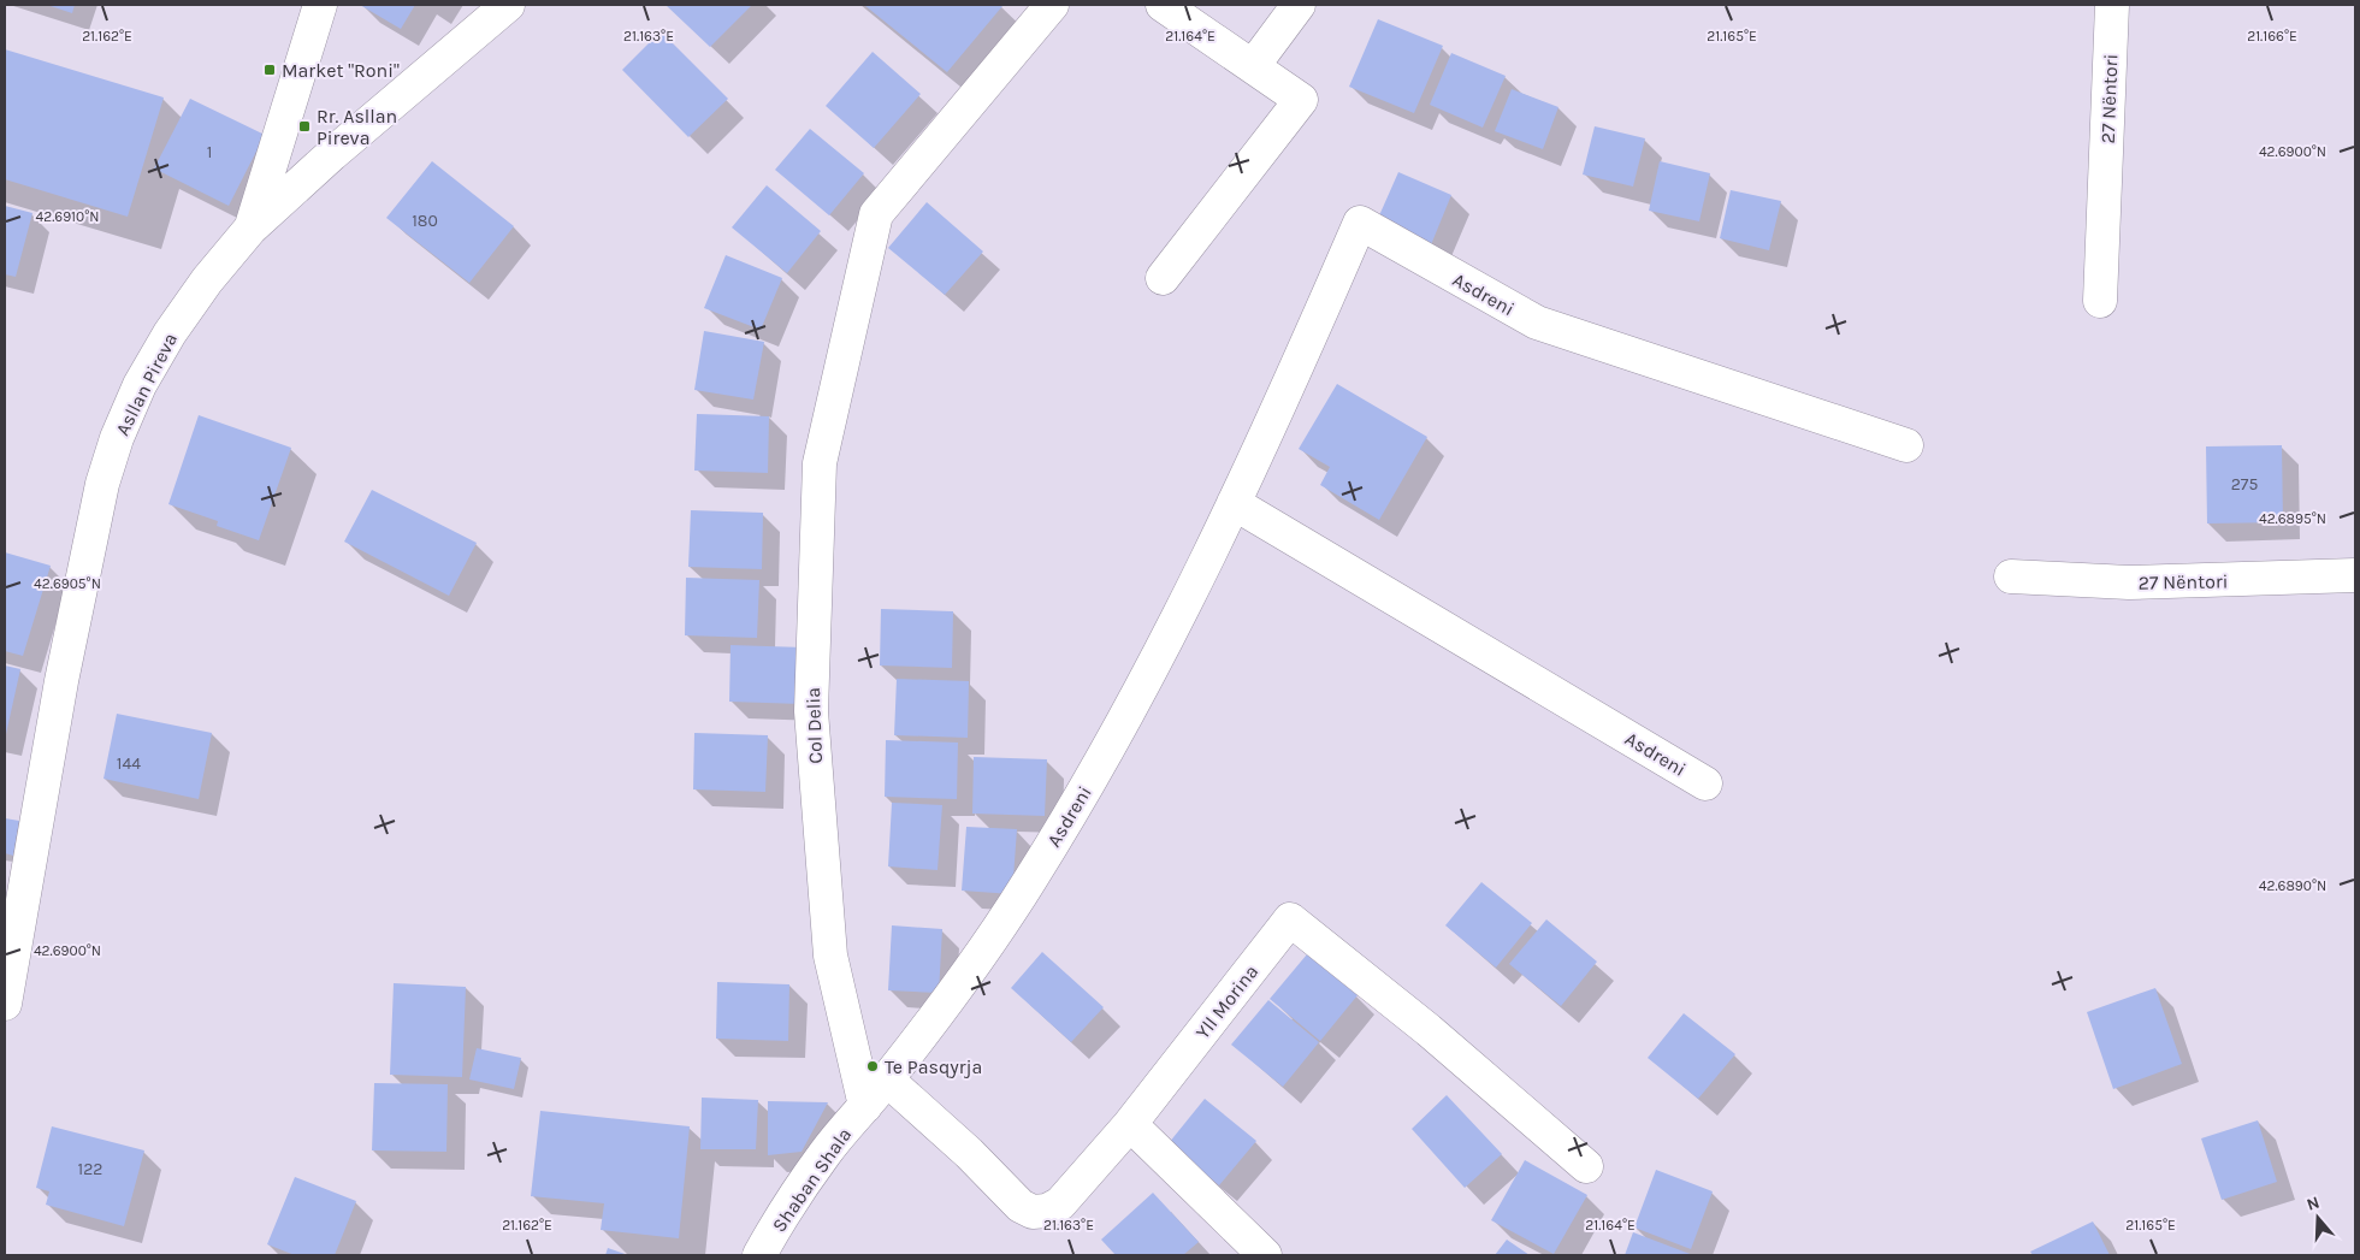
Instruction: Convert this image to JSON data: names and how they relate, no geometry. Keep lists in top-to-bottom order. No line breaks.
{"streets":{"street":["27 Nëntori","Asdreni","Asllan Pireva","Col Delia","Yll Morina","Shaban Shala"]},"crossings":[["Asdreni","Col Delia"],["Asdreni","Yll Morina"],["Asdreni","Shaban Shala"],["Col Delia","Shaban Shala"]],"places":{"transit":["Market \"Roni\"","Rr. Asllan Pireva"],"other":["Te Pasqyrja"]},"house_numbers":["1","180","275","144","122"],"north":"top","coordinates":["21.166°E","21.162°E","21.163°E","21.165°E","21.164°E","42.6900°N","42.6910°N","42.6895°N","42.6905°N","42.6890°N"]}
